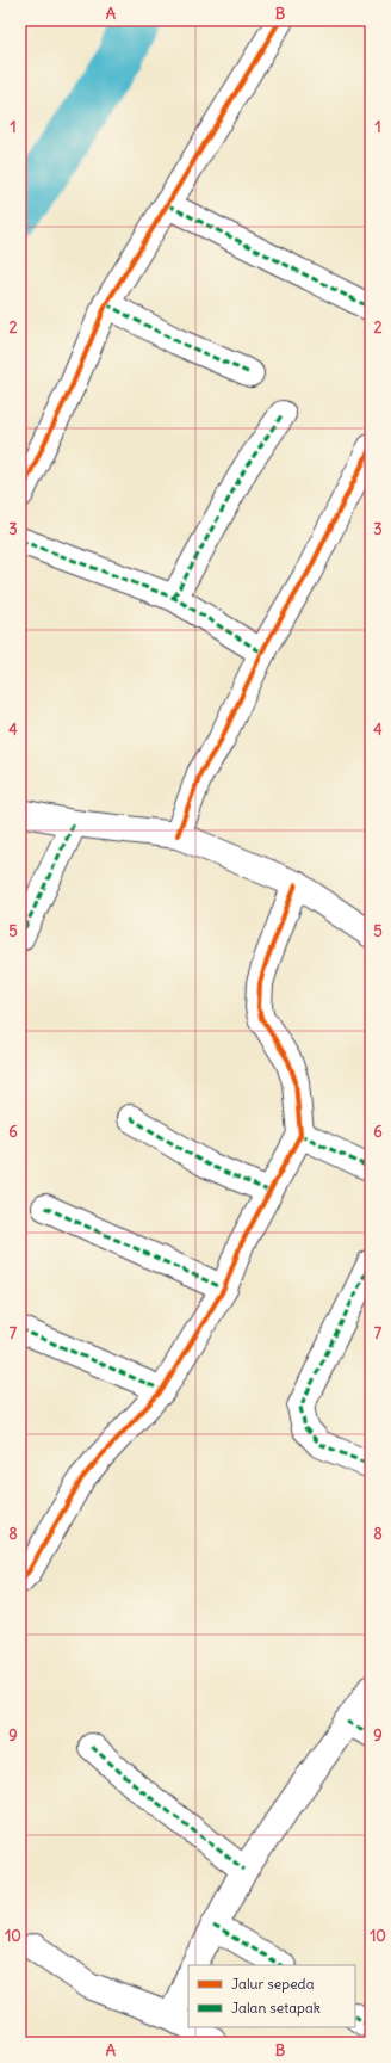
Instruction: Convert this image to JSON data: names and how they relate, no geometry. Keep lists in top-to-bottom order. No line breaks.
{"legend":["Jalur sepeda","Jalan setapak"],"grid":{"columns":["A","B"],"rows":["1","2","3","4","5","6","7","8","9","10"]}}
